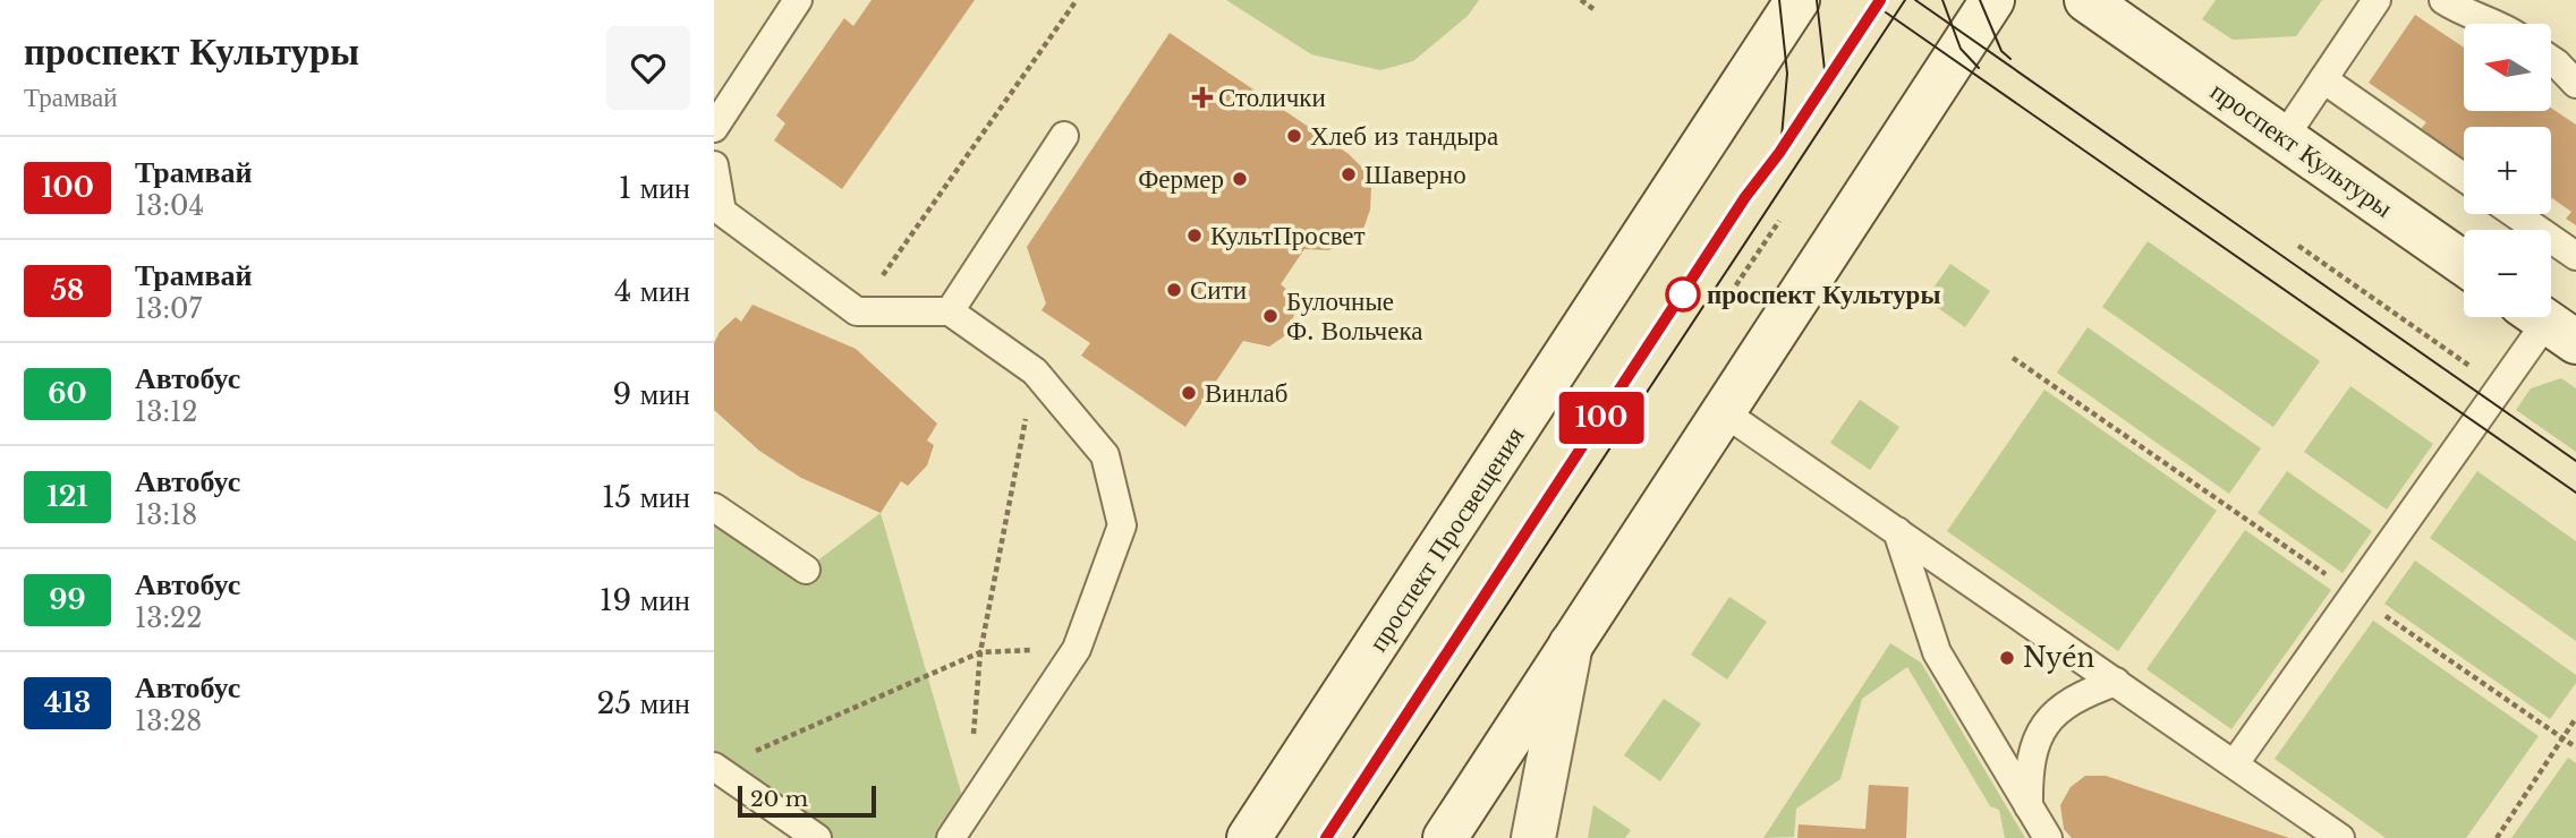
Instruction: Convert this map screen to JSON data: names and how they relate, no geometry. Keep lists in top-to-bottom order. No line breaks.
{"streets":{"main road":["проспект Культуры","проспект Просвещения"]},"places":{"health":["Столички"],"other":["Хлеб из тандыра","Шаверно","Фермер","КультПросвет","Сити","проспект Культуры","Булочные Ф. Вольчека","Винлаб","Nyén"]},"lines":["tram line 100"],"scale_bar":"20 m","north":"left","page":{"heading":["проспект Культуры","Трамвай"],"on_map":"100","map_buttons":["+","−"],"list":[{"mark":"100","name":"Трамвай","note":"13:04","value":"1 мин"},{"mark":"58","name":"Трамвай","note":"13:07","value":"4 мин"},{"mark":"60","name":"Автобус","note":"13:12","value":"9 мин"},{"mark":"121","name":"Автобус","note":"13:18","value":"15 мин"},{"mark":"99","name":"Автобус","note":"13:22","value":"19 мин"},{"mark":"413","name":"Автобус","note":"13:28","value":"25 мин"}],"scale":"20 m"}}
